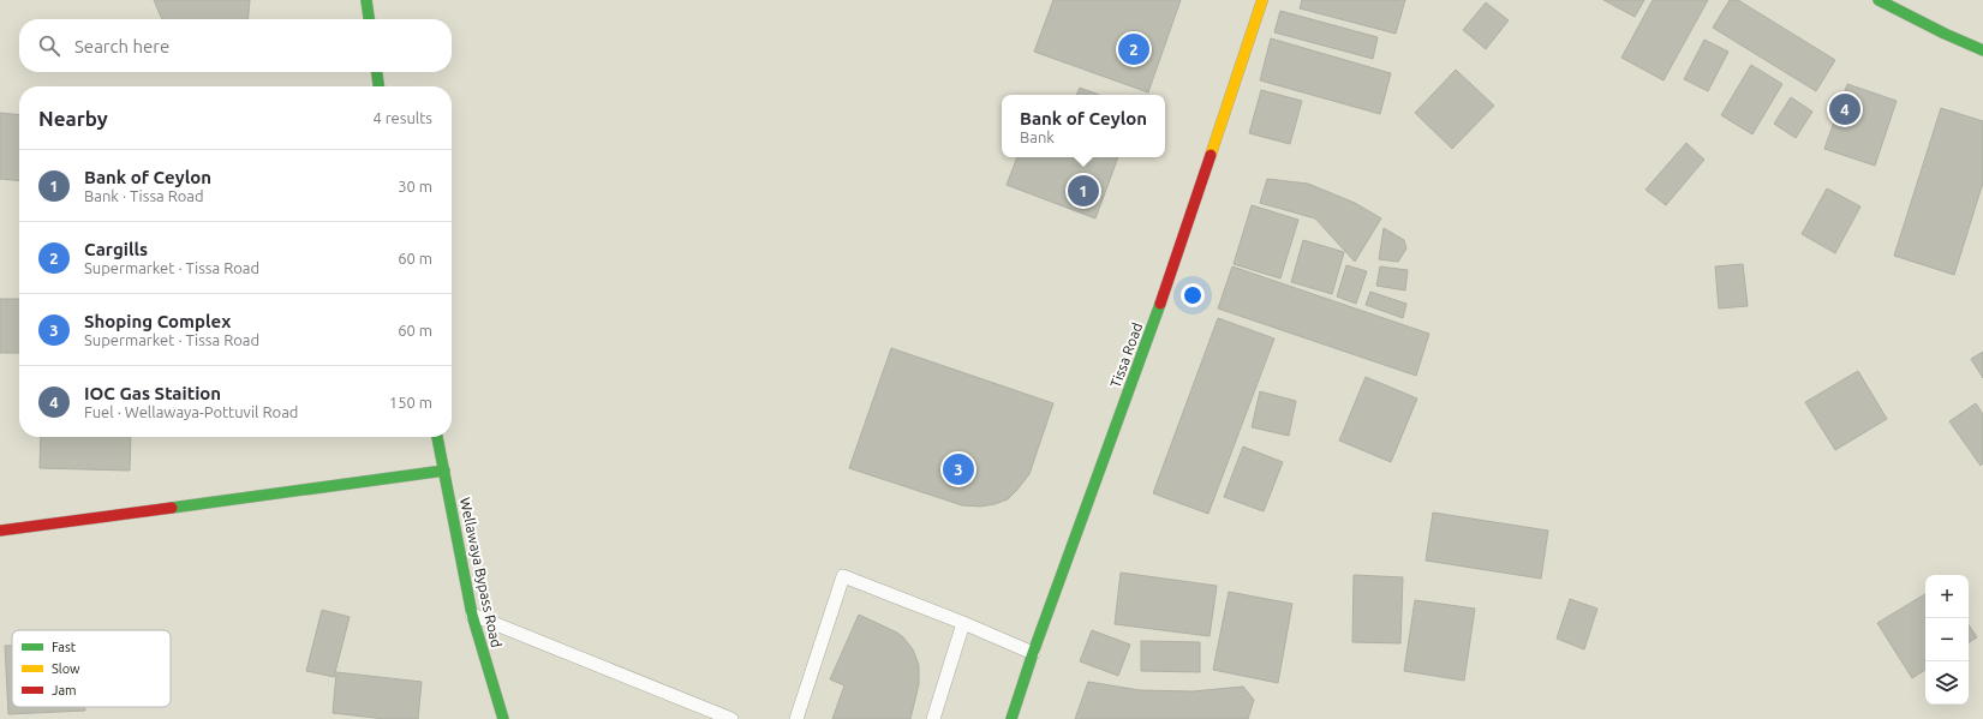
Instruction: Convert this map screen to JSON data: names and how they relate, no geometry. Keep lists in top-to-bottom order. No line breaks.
{"streets":{"main road":["Tissa Road","Wellawaya Bypass Road"]},"legend":["Fast","Slow","Jam"],"page":{"search":"Search here","pins":["2","4","1","3"],"heading":["Nearby","4 results"],"popup":["Bank of Ceylon","Bank"],"list":[{"mark":"1","name":"Bank of Ceylon","note":"Bank · Tissa Road","value":"30 m"},{"mark":"2","name":"Cargills","note":"Supermarket · Tissa Road","value":"60 m"},{"mark":"3","name":"Shoping Complex","note":"Supermarket · Tissa Road","value":"60 m"},{"mark":"4","name":"IOC Gas Staition","note":"Fuel · Wellawaya-Pottuvil Road","value":"150 m"}],"map_buttons":["+","−"]}}
